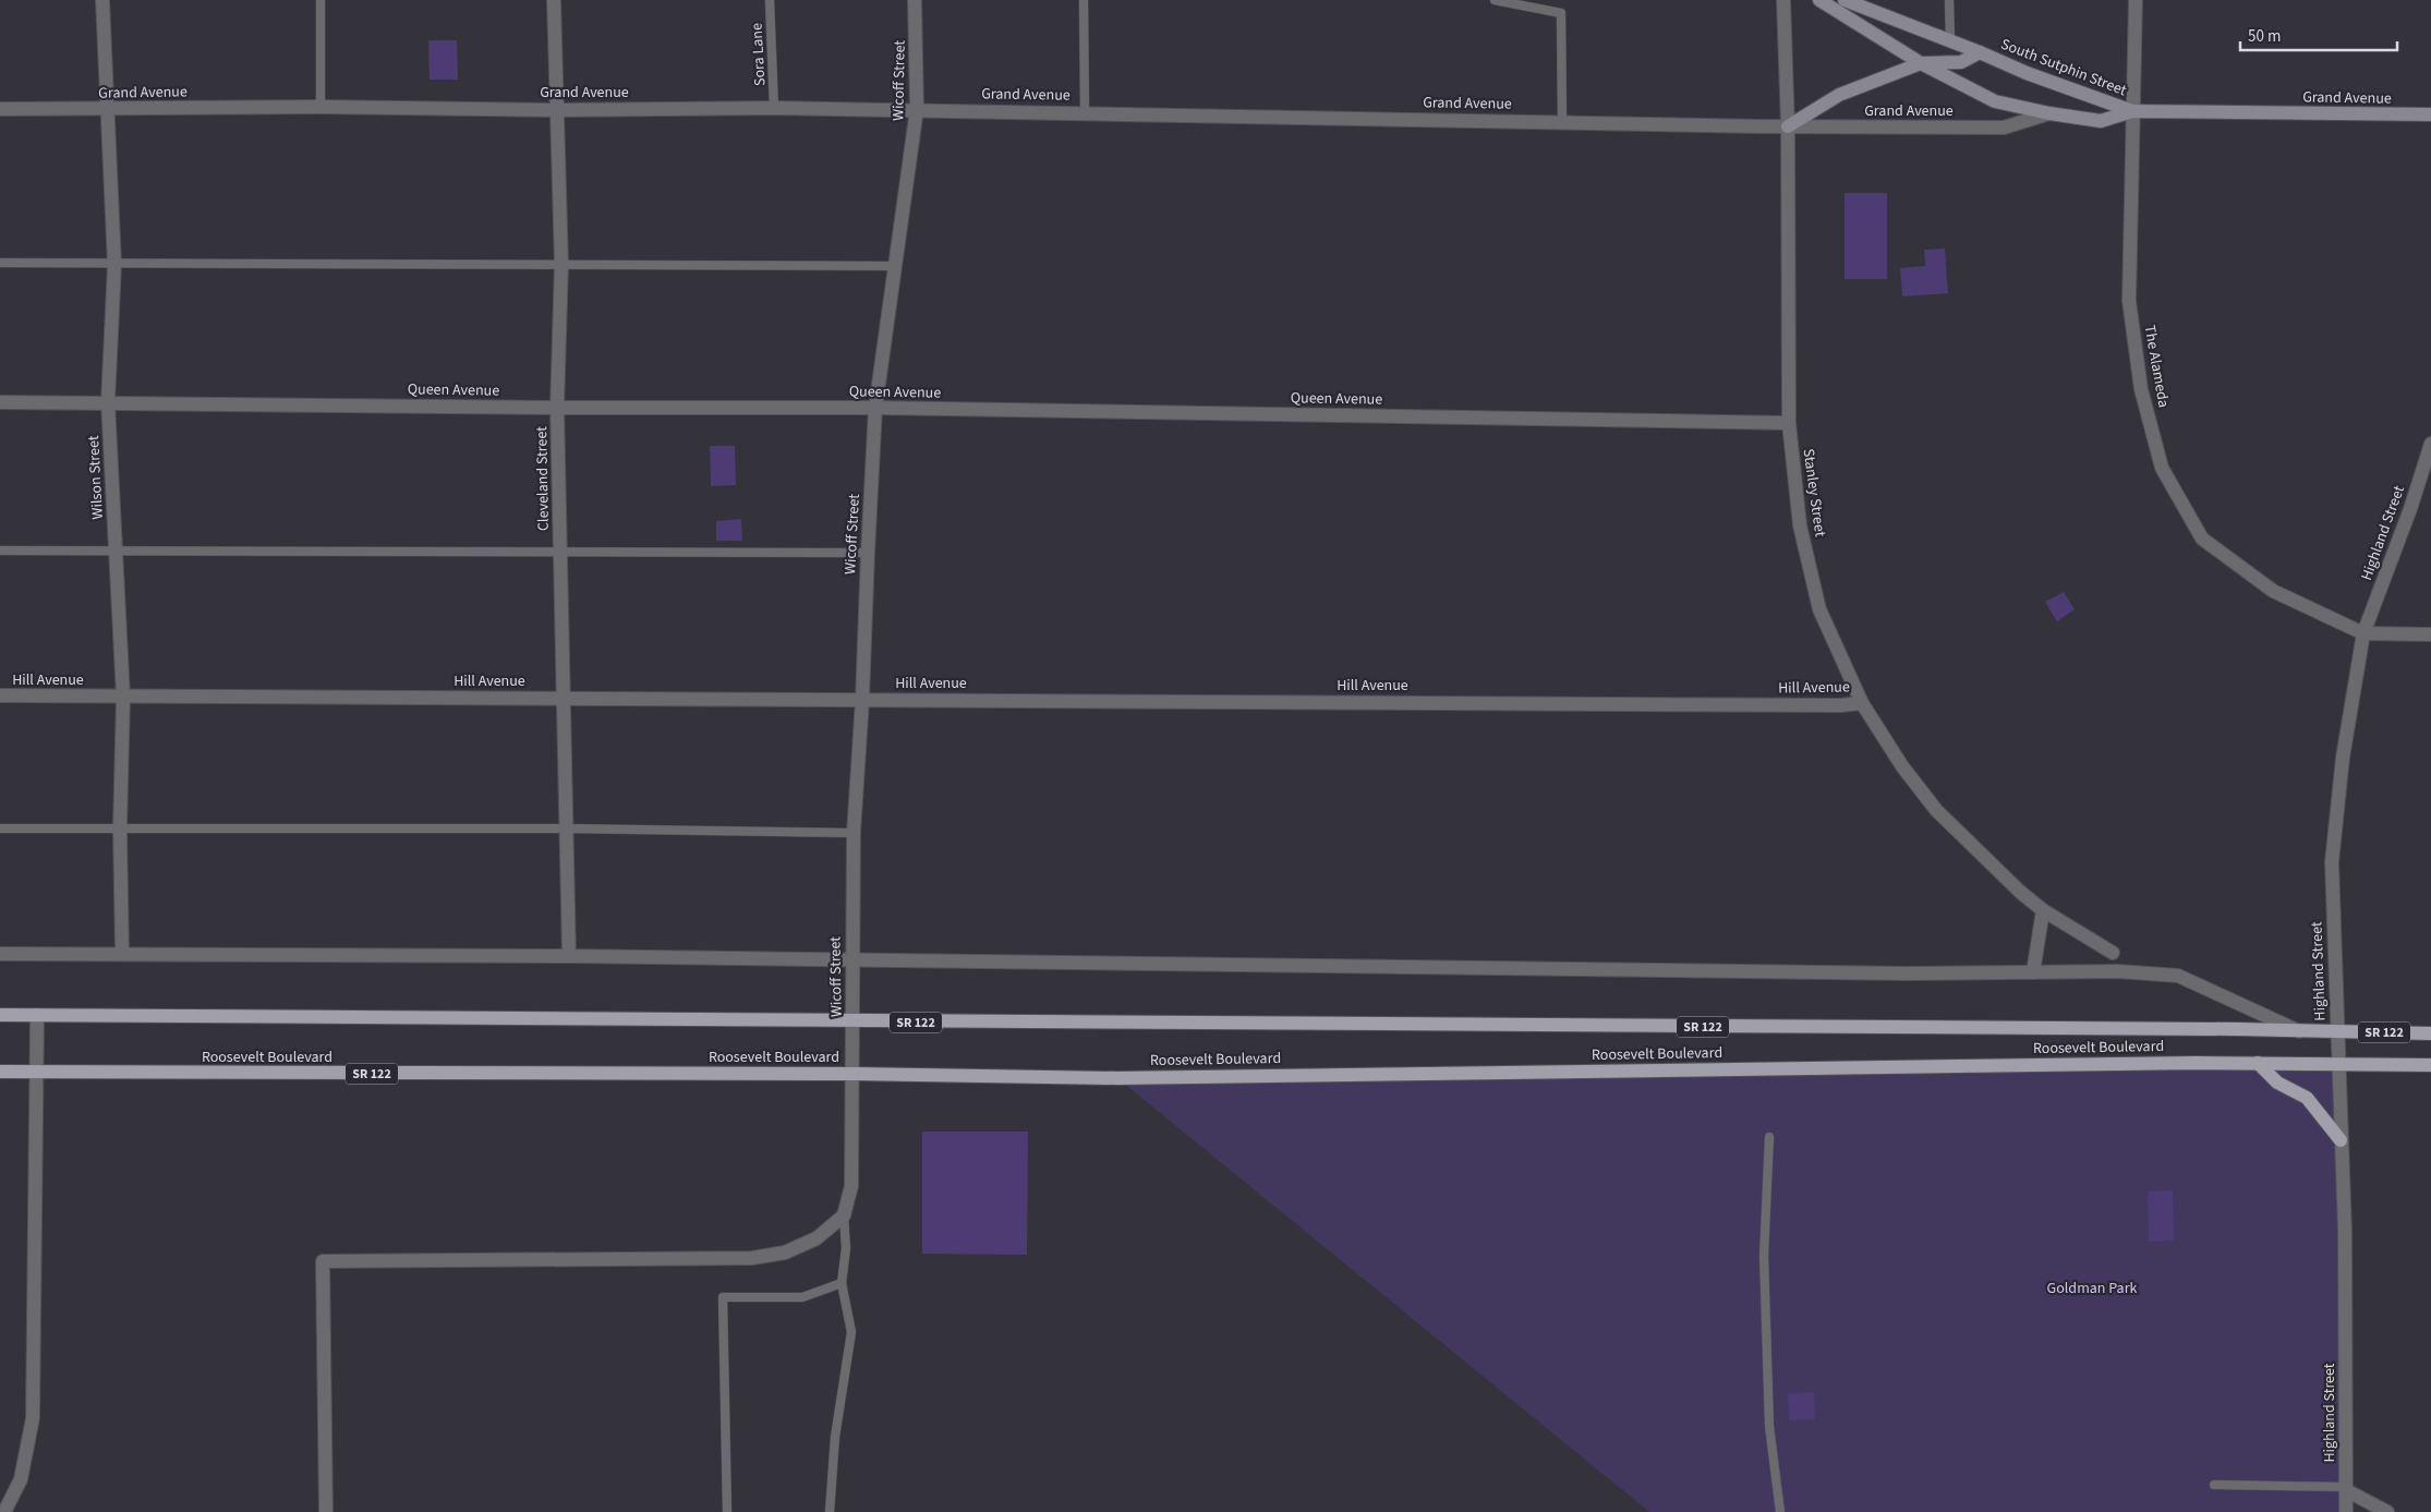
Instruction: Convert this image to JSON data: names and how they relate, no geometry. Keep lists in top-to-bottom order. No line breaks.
{"streets":{"main road":["SR 122","Roosevelt Boulevard"],"street":["South Sutphin Street","Wicoff Street","Grand Avenue","The Alameda","Queen Avenue","Wilson Street","Cleveland Street","Stanley Street","Highland Street","Hill Avenue"],"lane":["Sora Lane"]},"crossings":[["Sora Lane","Grand Avenue"],["South Sutphin Street","Grand Avenue"],["South Sutphin Street","The Alameda"],["Wicoff Street","Grand Avenue"],["Wicoff Street","Queen Avenue"],["Wicoff Street","Hill Avenue"],["Wicoff Street","Roosevelt Boulevard"],["Grand Avenue","The Alameda"],["Grand Avenue","Wilson Street"],["Grand Avenue","Cleveland Street"],["Grand Avenue","Stanley Street"],["The Alameda","Highland Street"],["Queen Avenue","Wilson Street"],["Queen Avenue","Cleveland Street"],["Queen Avenue","Stanley Street"],["Wilson Street","Hill Avenue"],["Wilson Street","Roosevelt Boulevard"],["Cleveland Street","Hill Avenue"],["Cleveland Street","Roosevelt Boulevard"],["Stanley Street","Hill Avenue"],["Highland Street","Roosevelt Boulevard"]],"parks":["Goldman Park"],"scale_bar":"50 m"}
